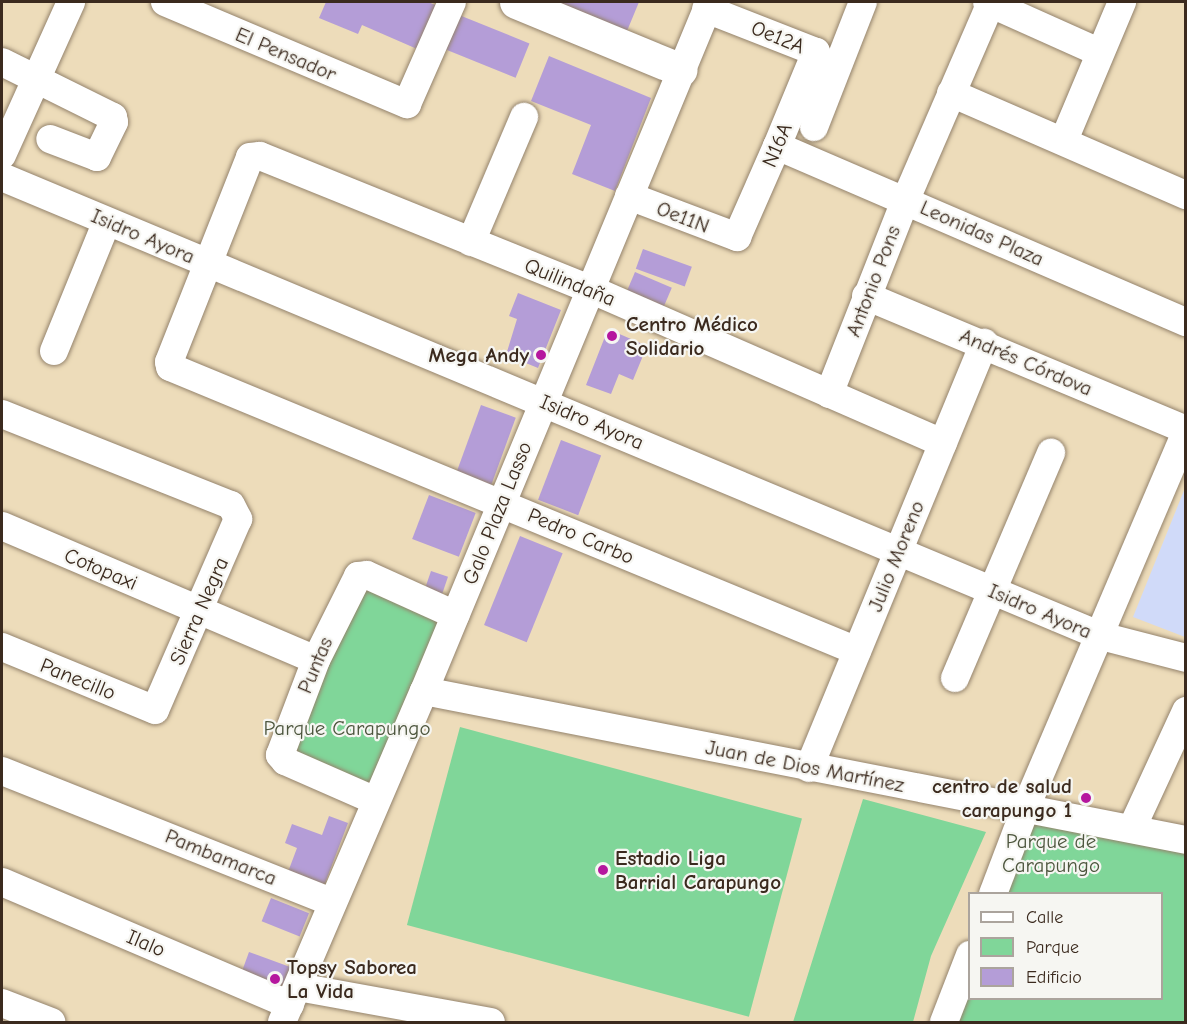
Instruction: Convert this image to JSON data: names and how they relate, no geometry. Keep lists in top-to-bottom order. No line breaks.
{"streets":{"street":["Oe12A","El Pensador","N16A","Oe11N","Leonidas Plaza","Isidro Ayora","Antonio Pons","Quilindaña","Andrés Córdova","Galo Plaza Lasso","Pedro Carbo","Julio Moreno","Cotopaxi","Sierra Negra","Puntas","Panecillo","Juan de Dios Martínez","Pambamarca","Ilalo"]},"crossings":[["Oe12A","N16A"],["Oe12A","Galo Plaza Lasso"],["N16A","Oe11N"],["N16A","Leonidas Plaza"],["Oe11N","Galo Plaza Lasso"],["Leonidas Plaza","Antonio Pons"],["Isidro Ayora","Quilindaña"],["Isidro Ayora","Galo Plaza Lasso"],["Isidro Ayora","Pedro Carbo"],["Isidro Ayora","Julio Moreno"],["Antonio Pons","Quilindaña"],["Antonio Pons","Andrés Córdova"],["Quilindaña","Galo Plaza Lasso"],["Quilindaña","Pedro Carbo"],["Quilindaña","Julio Moreno"],["Andrés Córdova","Julio Moreno"],["Galo Plaza Lasso","Pedro Carbo"],["Galo Plaza Lasso","Puntas"],["Galo Plaza Lasso","Juan de Dios Martínez"],["Galo Plaza Lasso","Pambamarca"],["Galo Plaza Lasso","Ilalo"],["Pedro Carbo","Julio Moreno"],["Julio Moreno","Juan de Dios Martínez"],["Cotopaxi","Sierra Negra"],["Cotopaxi","Puntas"],["Sierra Negra","Panecillo"]],"parks":["Parque Carapungo","Parque de Carapungo"],"places":["Centro Médico Solidario","Mega Andy","centro de salud carapungo 1","Estadio Liga Barrial Carapungo","Topsy Saborea La Vida"],"legend":["Calle","Parque","Edificio"]}
